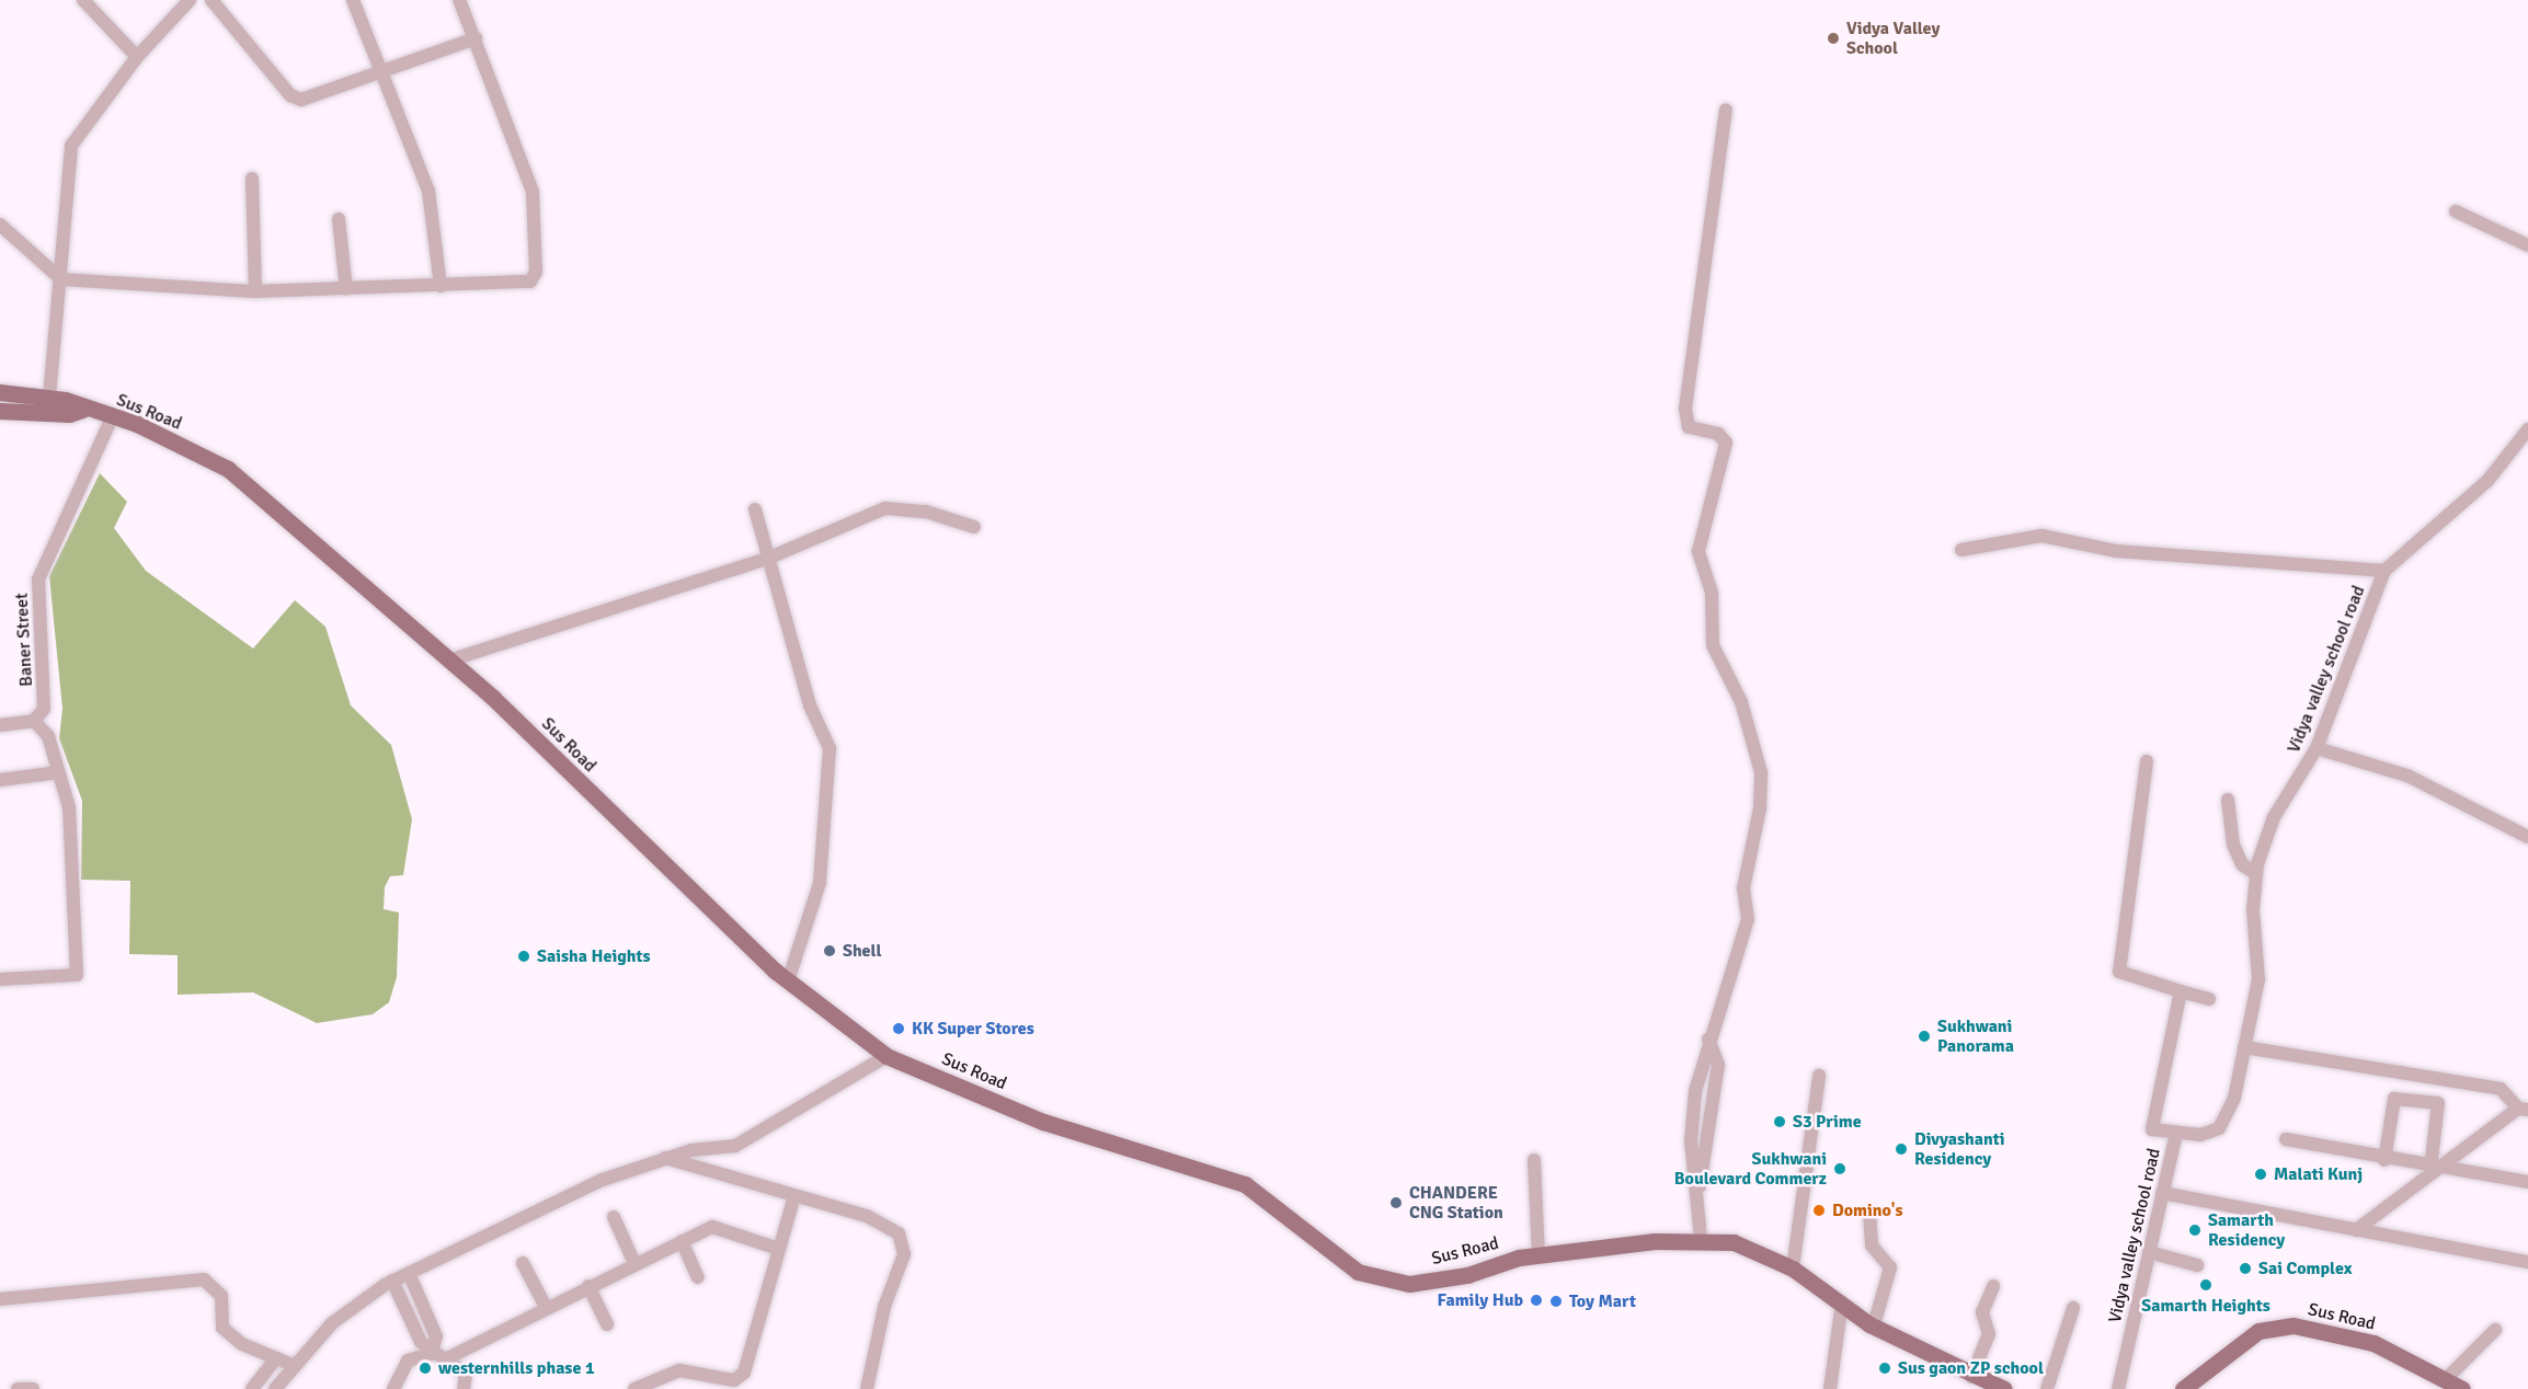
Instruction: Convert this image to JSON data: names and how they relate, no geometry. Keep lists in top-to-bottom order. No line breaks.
{"streets":{"main road":["Sus Road"],"street":["Baner Street","Vidya valley school road"]},"crossings":[["Sus Road","Baner Street"]],"places":["Vidya Valley School","Shell","Saisha Heights","KK Super Stores","Sukhwani Panorama","S3 Prime","Divyashanti Residency","Sukhwani Boulevard Commerz","Malati Kunj","CHANDERE CNG Station","Domino's","Samarth Residency","Sai Complex","Samarth Heights","Family Hub","Toy Mart","westernhills phase 1","Sus gaon ZP school"]}
